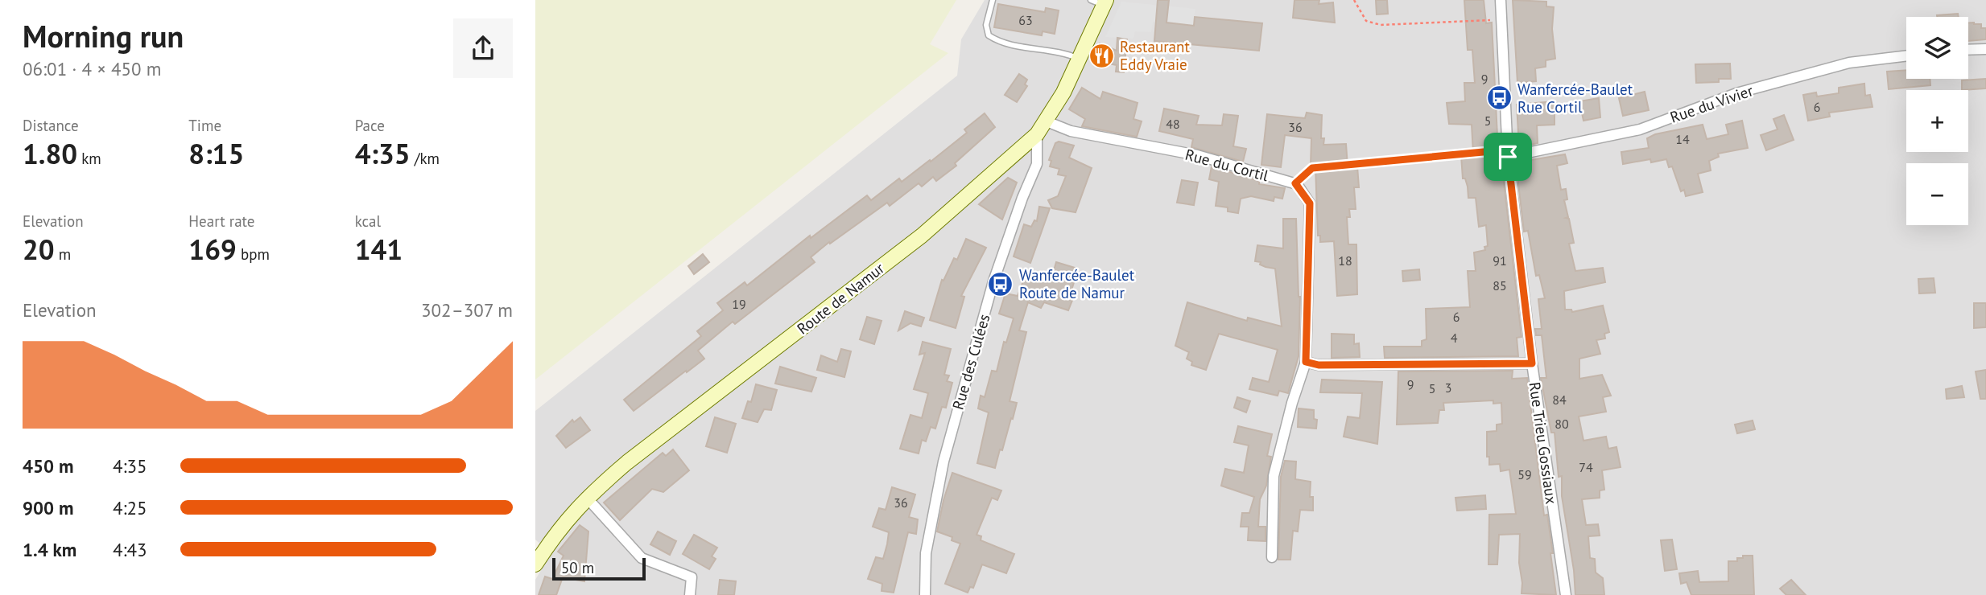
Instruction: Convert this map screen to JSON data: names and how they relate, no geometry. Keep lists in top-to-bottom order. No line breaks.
{"streets":{"main road":["Route de Namur"],"street":["Rue du Vivier","Rue du Cortil","Rue des Culées","Rue Trieu Gossiaux"]},"crossings":[["Rue du Vivier","Rue Trieu Gossiaux"],["Rue du Cortil","Route de Namur"],["Route de Namur","Rue des Culées"]],"places":{"restaurant":["Restaurant Eddy Vraie"],"bus stop":["Wanfercée-Baulet Rue Cortil","Wanfercée-Baulet Route de Namur"]},"house_numbers":["63","9","6","5","48","36","14","18","91","85","19","6","4","9","3","5","84","80","74","59","36"],"scale_bar":"50 m","page":{"heading":["Morning run","06:01 · 4 × 450 m"],"map_buttons":["+","−"],"stats":[["Distance","1.80 km"],["Time","8:15"],["Pace","4:35 /km"],["Elevation","20 m"],["Heart rate","169 bpm"],["kcal","141"]],"chart":["Elevation","302–307 m"],"list":[{"name":"450 m","note":"4:35"},{"name":"900 m","note":"4:25"},{"name":"1.4 km","note":"4:43"}],"scale":"50 m"}}
